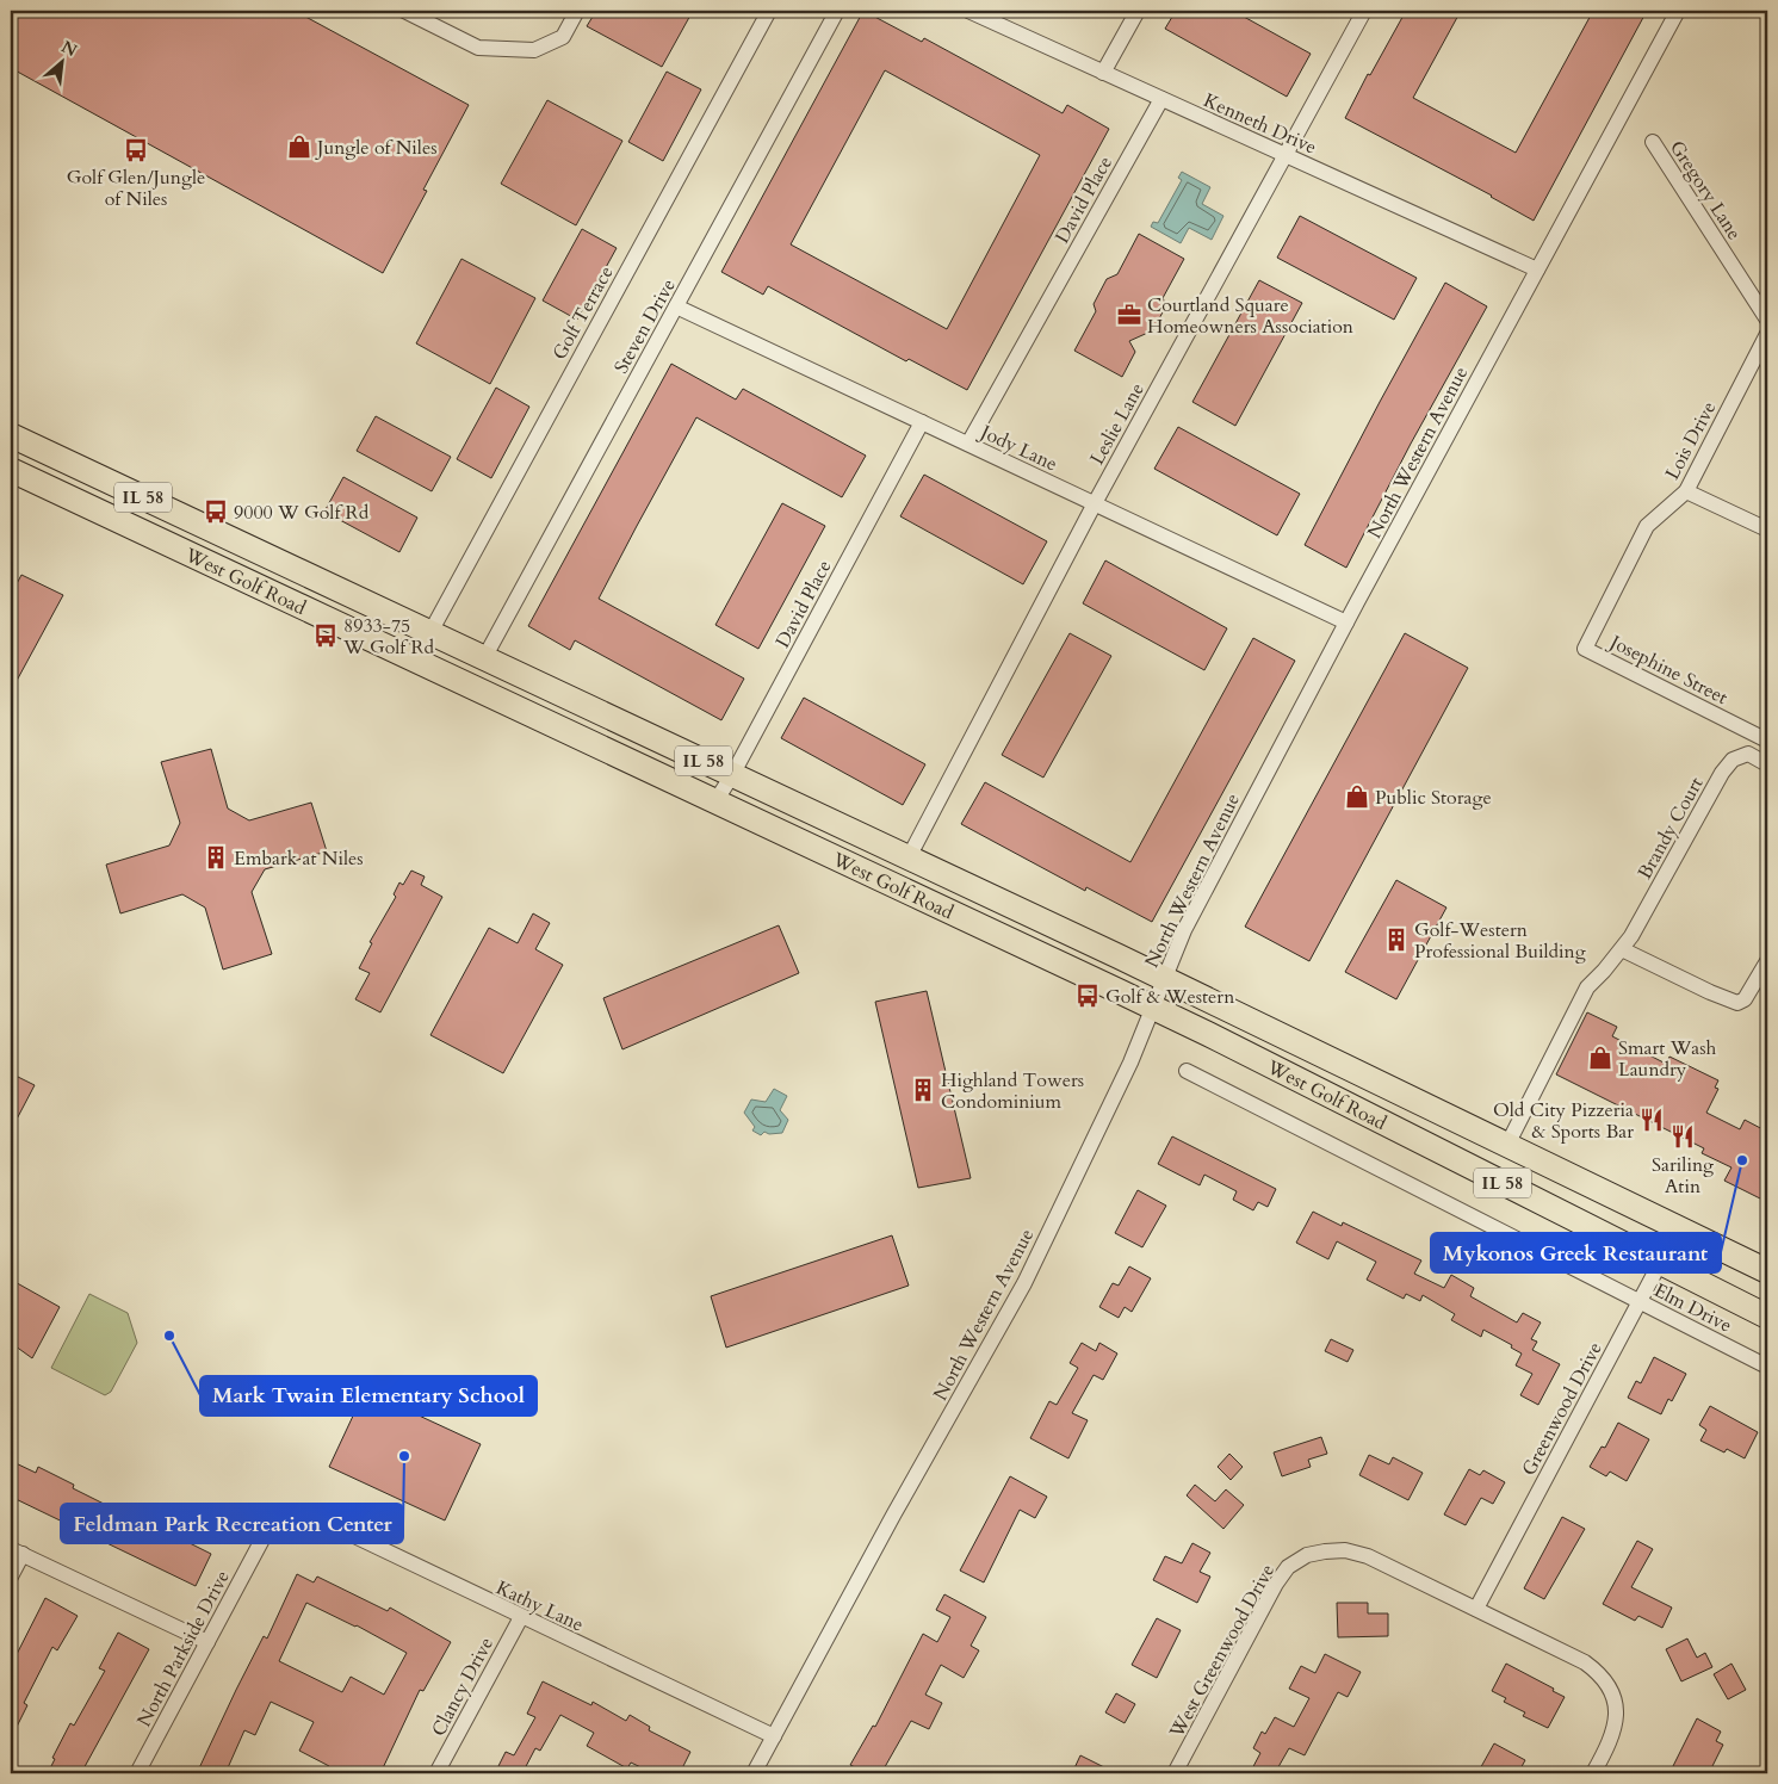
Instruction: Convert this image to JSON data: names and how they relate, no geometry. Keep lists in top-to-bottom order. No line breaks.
{"streets":{"main road":["IL 58","West Golf Road"],"street":["Kenneth Drive","Gregory Lane","David Place","Golf Terrace","Steven Drive","Leslie Lane","Lois Drive","Jody Lane","North Western Avenue","Josephine Street","Brandy Court","Elm Drive","Greenwood Drive","Kathy Lane","North Parkside Drive","West Greenwood Drive","Clancy Drive"]},"crossings":[["Kenneth Drive","David Place"],["Kenneth Drive","Leslie Lane"],["Kenneth Drive","North Western Avenue"],["David Place","Jody Lane"],["David Place","West Golf Road"],["Golf Terrace","West Golf Road"],["Steven Drive","Jody Lane"],["Steven Drive","West Golf Road"],["Leslie Lane","Jody Lane"],["Leslie Lane","West Golf Road"],["Lois Drive","Josephine Street"],["Jody Lane","North Western Avenue"],["North Western Avenue","West Golf Road"],["North Western Avenue","Kathy Lane"],["West Golf Road","Brandy Court"],["West Golf Road","Greenwood Drive"],["Elm Drive","Greenwood Drive"],["Greenwood Drive","West Greenwood Drive"],["Kathy Lane","North Parkside Drive"],["Kathy Lane","Clancy Drive"]],"places":{"shop":["Jungle of Niles","Public Storage","Smart Wash Laundry"],"bus stop":["Golf Glen/Jungle of Niles","9000 W Golf Rd","8933-75 W Golf Rd","Golf & Western"],"office":["Courtland Square Homeowners Association"],"building":["Embark at Niles","Golf-Western Professional Building","Highland Towers Condominium"],"restaurant":["Old City Pizzeria & Sports Bar","Sariling Atin"],"other":["Mykonos Greek Restaurant","Mark Twain Elementary School","Feldman Park Recreation Center"]},"north":"top right"}
